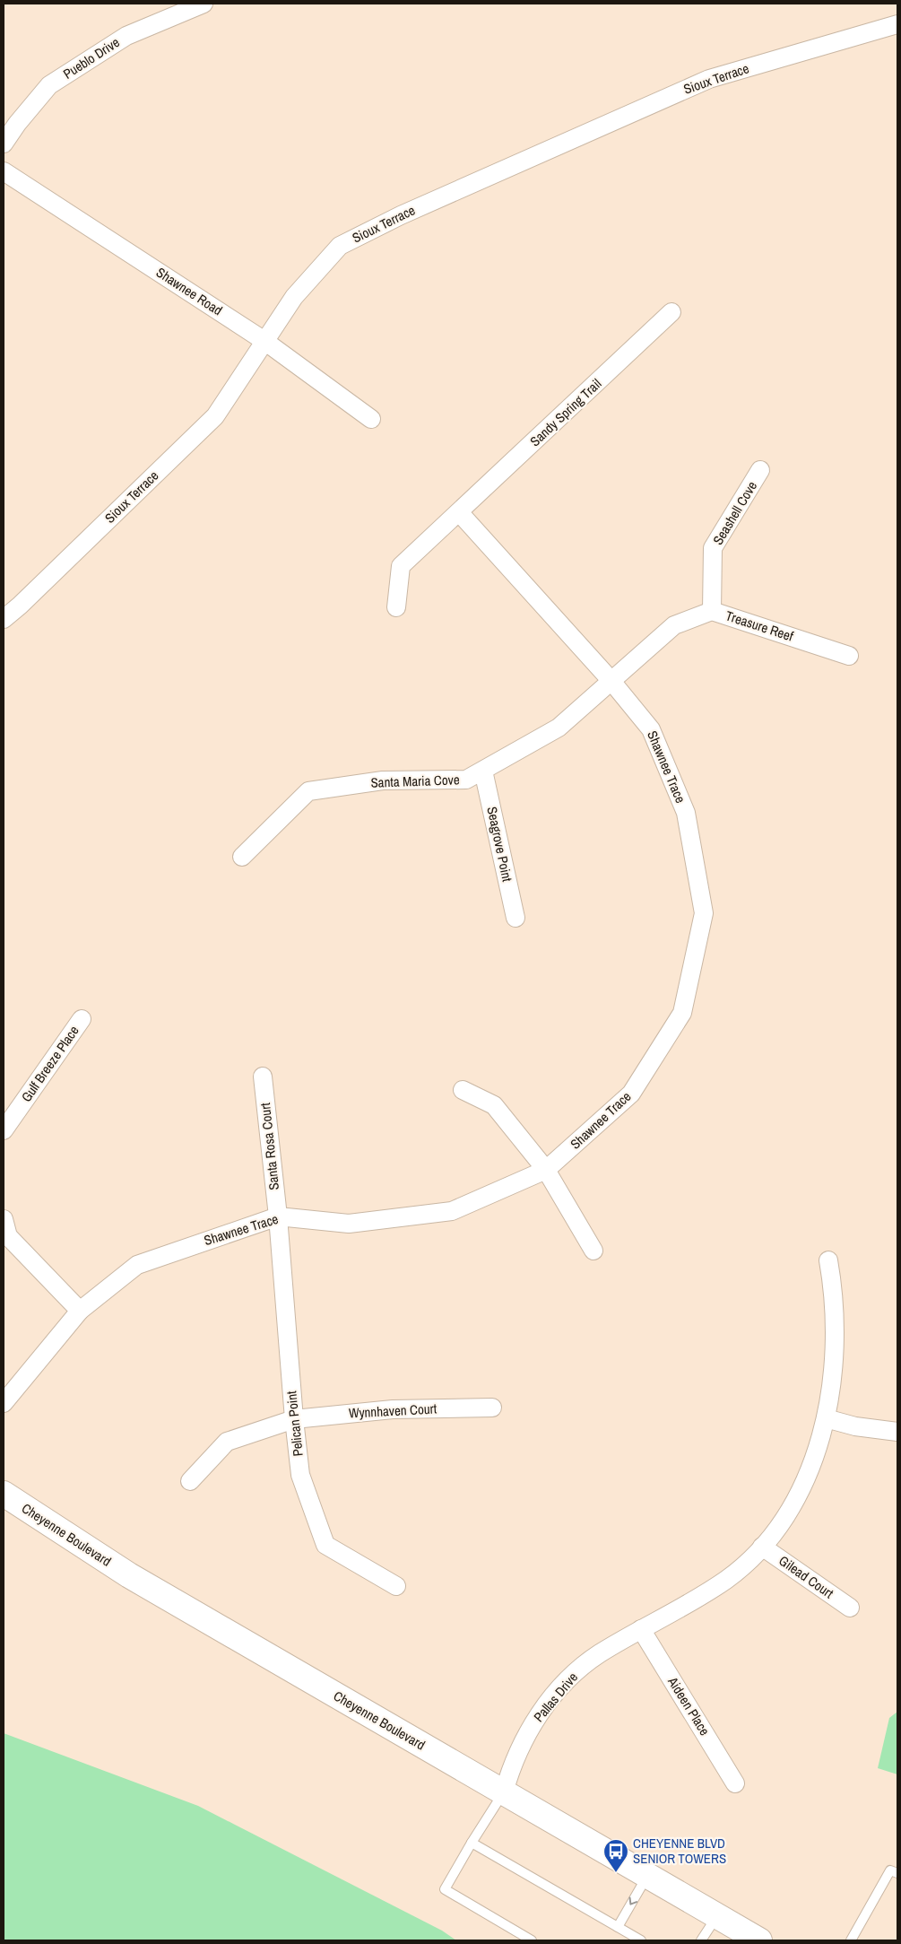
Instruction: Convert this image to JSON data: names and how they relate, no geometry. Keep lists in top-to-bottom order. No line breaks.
{"streets":{"street":["Pueblo Drive","Sioux Terrace","Shawnee Road","Sandy Spring Trail","Seashell Cove","Treasure Reef","Shawnee Trace","Santa Maria Cove","Seagrove Point","Gulf Breeze Place","Santa Rosa Court","Wynnhaven Court","Pelican Point","Cheyenne Boulevard","Gilead Court","Pallas Drive","Aideen Place"]},"crossings":[["Sioux Terrace","Shawnee Road"],["Sandy Spring Trail","Shawnee Trace"],["Seashell Cove","Treasure Reef"],["Treasure Reef","Shawnee Trace"],["Treasure Reef","Santa Maria Cove"],["Shawnee Trace","Santa Maria Cove"],["Shawnee Trace","Santa Rosa Court"],["Shawnee Trace","Pelican Point"],["Santa Maria Cove","Seagrove Point"],["Santa Rosa Court","Pelican Point"],["Wynnhaven Court","Pelican Point"],["Cheyenne Boulevard","Pallas Drive"],["Gilead Court","Pallas Drive"],["Pallas Drive","Aideen Place"]],"places":{"bus stop":["CHEYENNE BLVD SENIOR TOWERS"]}}
